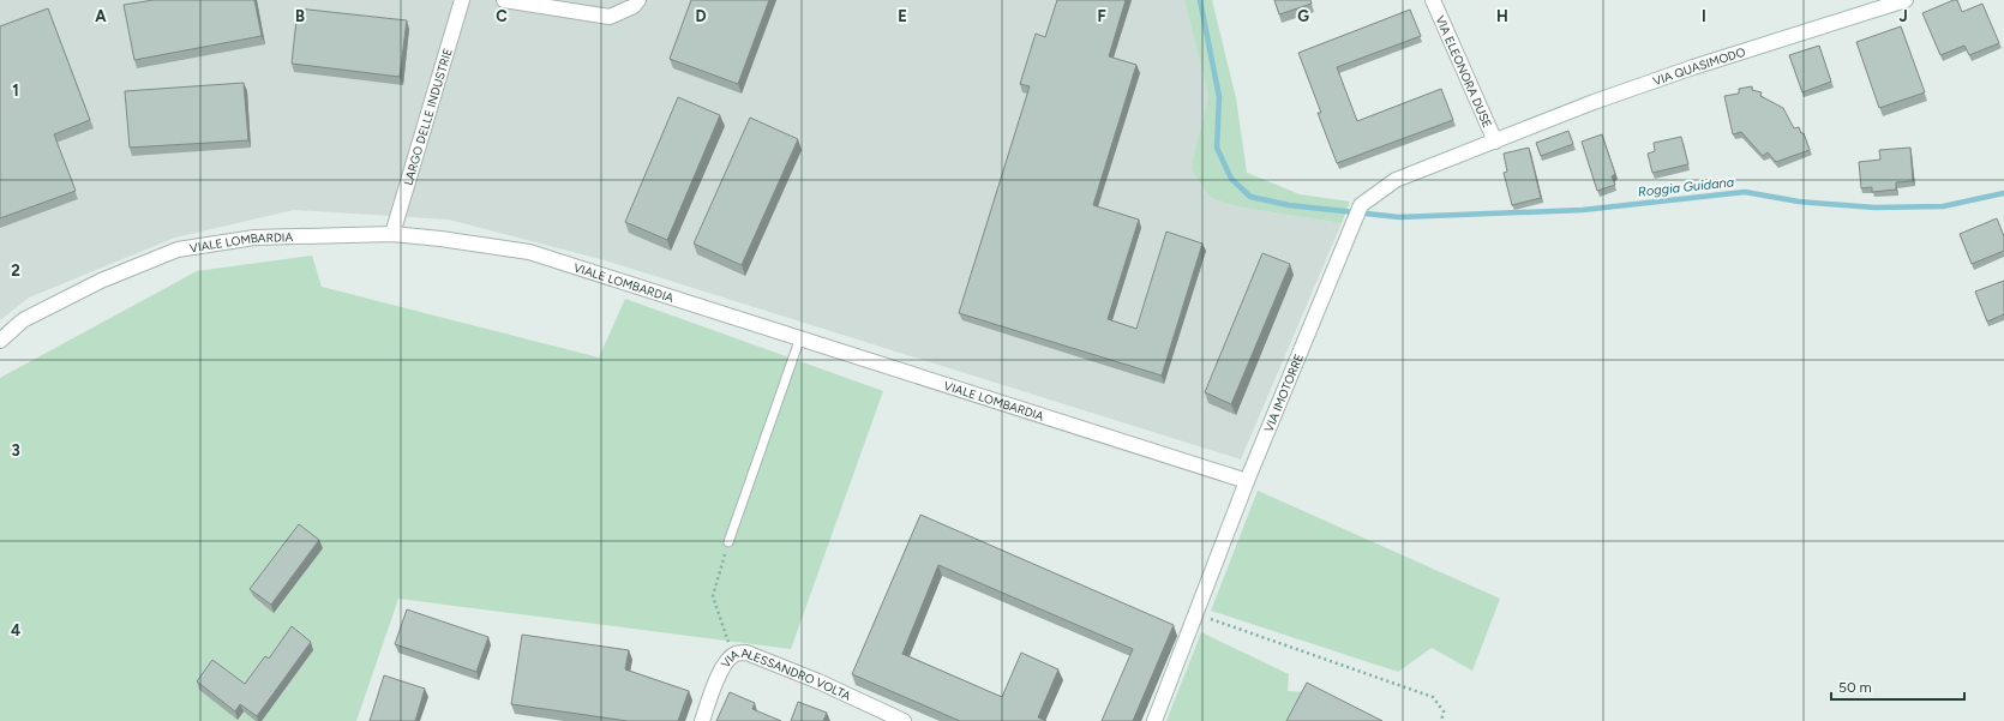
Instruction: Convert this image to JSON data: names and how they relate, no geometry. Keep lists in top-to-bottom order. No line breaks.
{"streets":{"street":["VIA QUASIMODO","VIA ELEONORA DUSE","LARGO DELLE INDUSTRIE","VIALE LOMBARDIA","VIA IMOTORRE","VIA ALESSANDRO VOLTA"]},"crossings":[["VIA QUASIMODO","VIA ELEONORA DUSE"],["VIA QUASIMODO","VIA IMOTORRE"],["VIA ELEONORA DUSE","VIA IMOTORRE"],["LARGO DELLE INDUSTRIE","VIALE LOMBARDIA"],["VIALE LOMBARDIA","VIA IMOTORRE"]],"water":["Roggia Guidana"],"scale_bar":"50 m","grid":{"columns":["A","B","C","D","E","F","G","H","I","J"],"rows":["1","2","3","4"]}}
